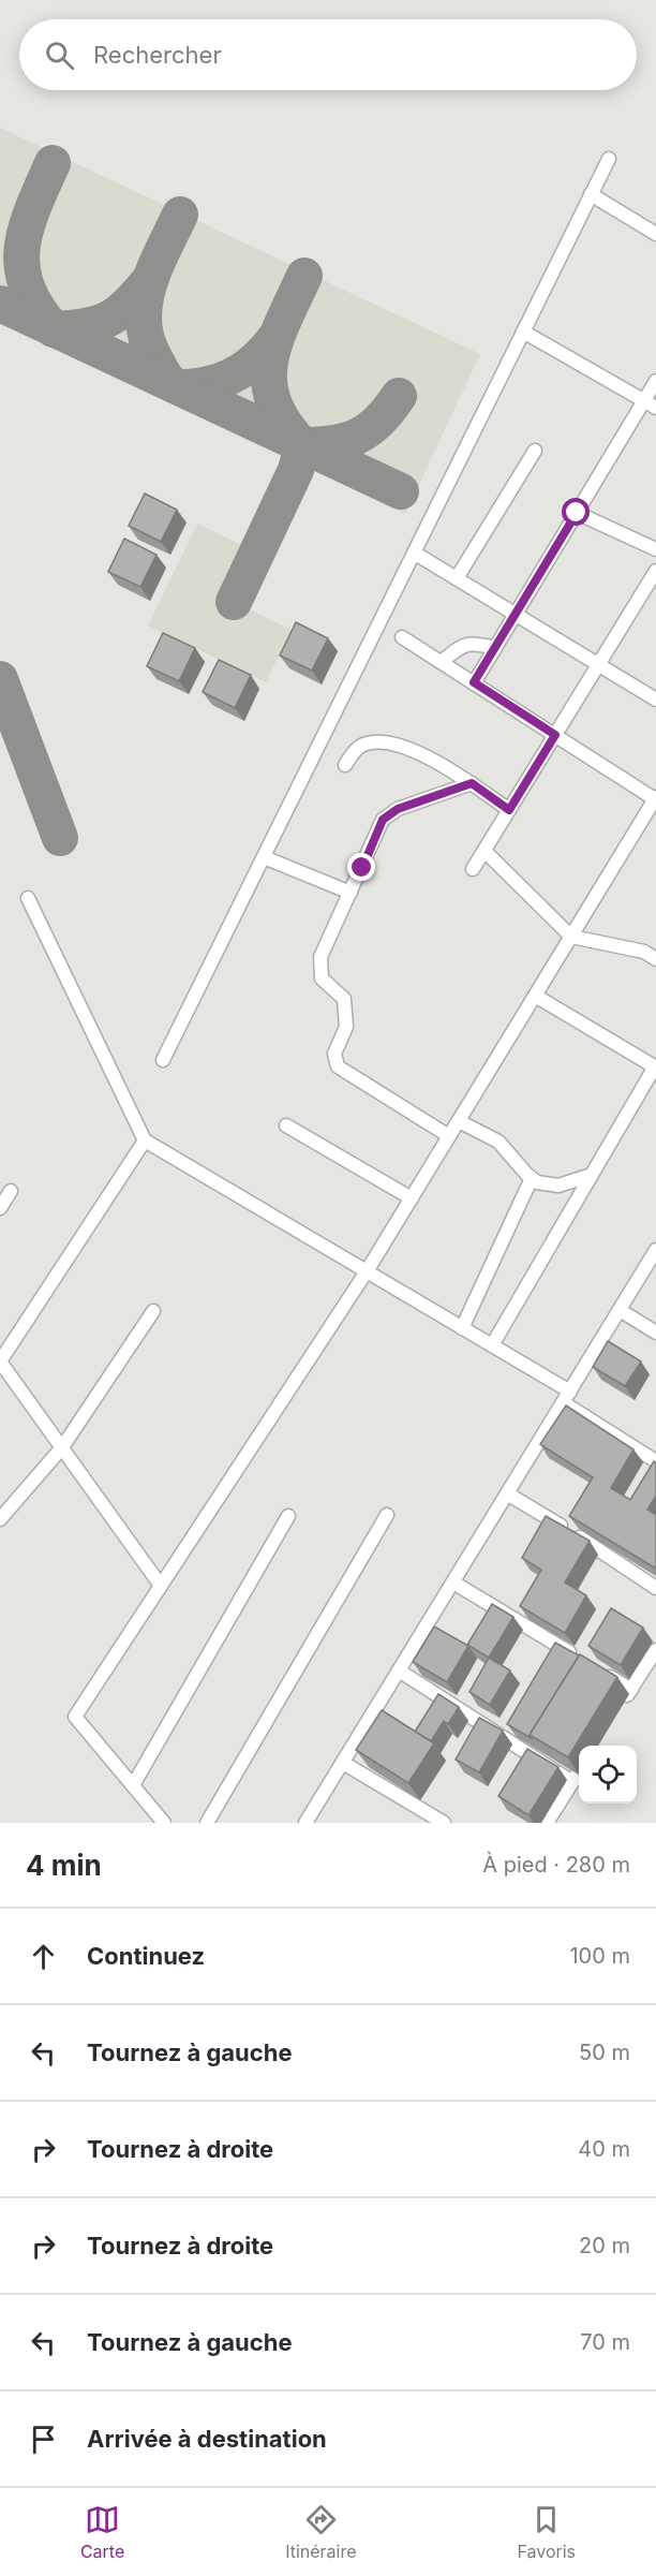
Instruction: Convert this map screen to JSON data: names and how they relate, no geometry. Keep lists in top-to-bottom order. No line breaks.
{"page":{"search":"Rechercher","heading":["4 min","À pied · 280 m"],"list":[["Continuez","100 m"],["Tournez à gauche","50 m"],["Tournez à droite","40 m"],["Tournez à droite","20 m"],["Tournez à gauche","70 m"],"Arrivée à destination"],"nav":["Carte","Itinéraire","Favoris"]}}
